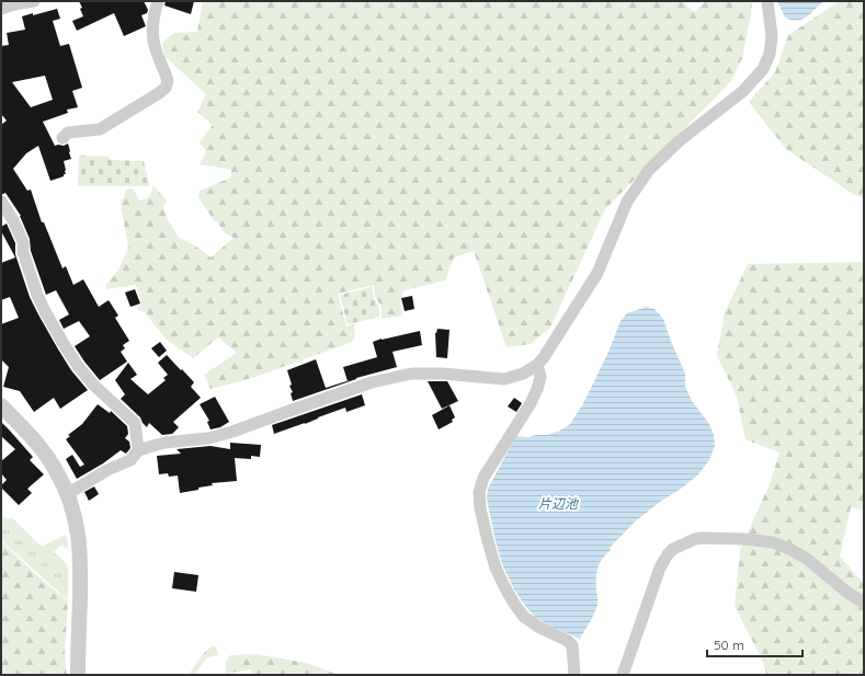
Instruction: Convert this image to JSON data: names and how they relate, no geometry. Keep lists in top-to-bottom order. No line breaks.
{"water":["片辺池"],"scale_bar":"50 m"}
